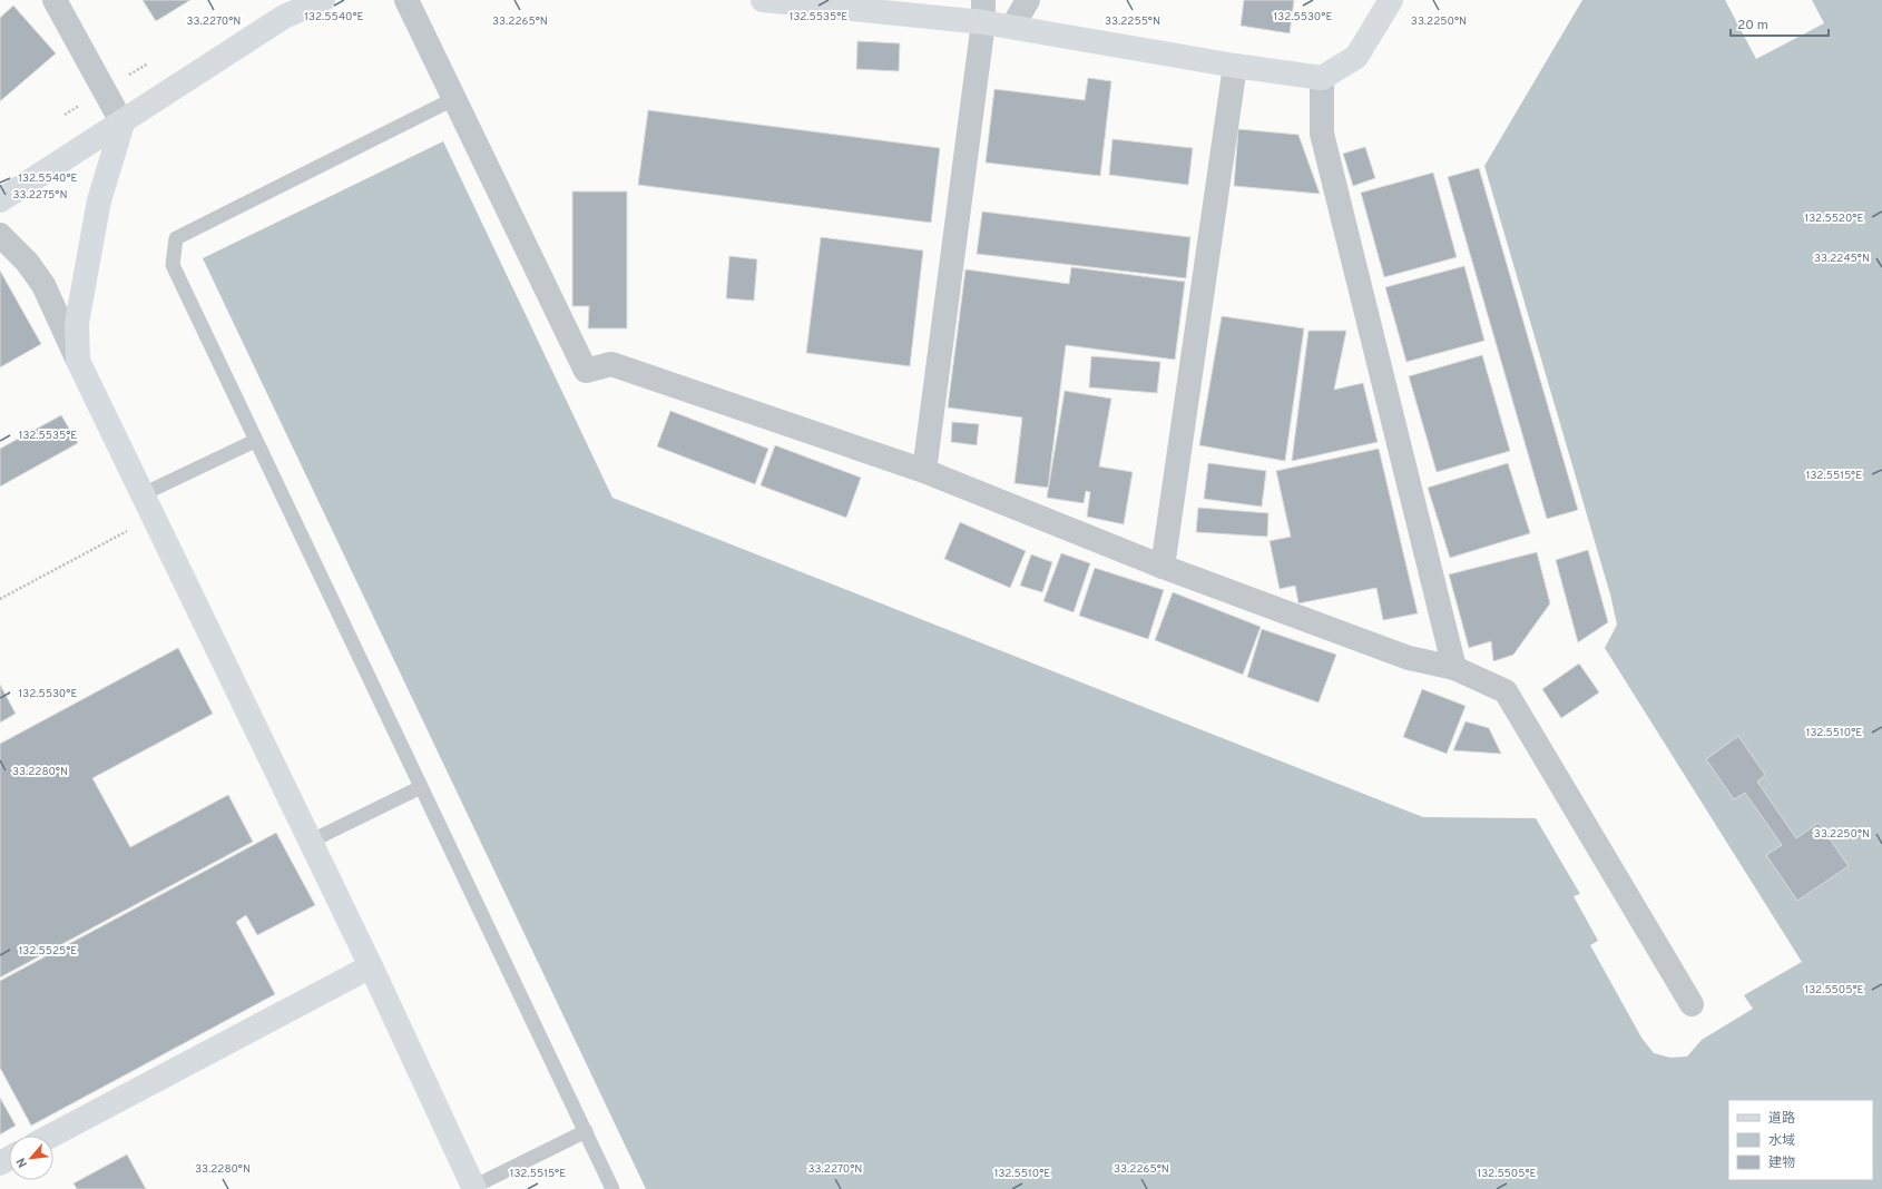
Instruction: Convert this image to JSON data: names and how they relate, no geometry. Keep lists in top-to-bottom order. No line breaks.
{"legend":["道路","水域","建物"],"scale_bar":"20 m","north":"bottom left","coordinates":["132.5535°E","132.5540°E","132.5530°E","33.2270°N","33.2265°N","33.2255°N","33.2250°N","33.2275°N","132.5520°E","33.2245°N","132.5515°E","132.5510°E","33.2280°N","132.5525°E","132.5505°E"]}
